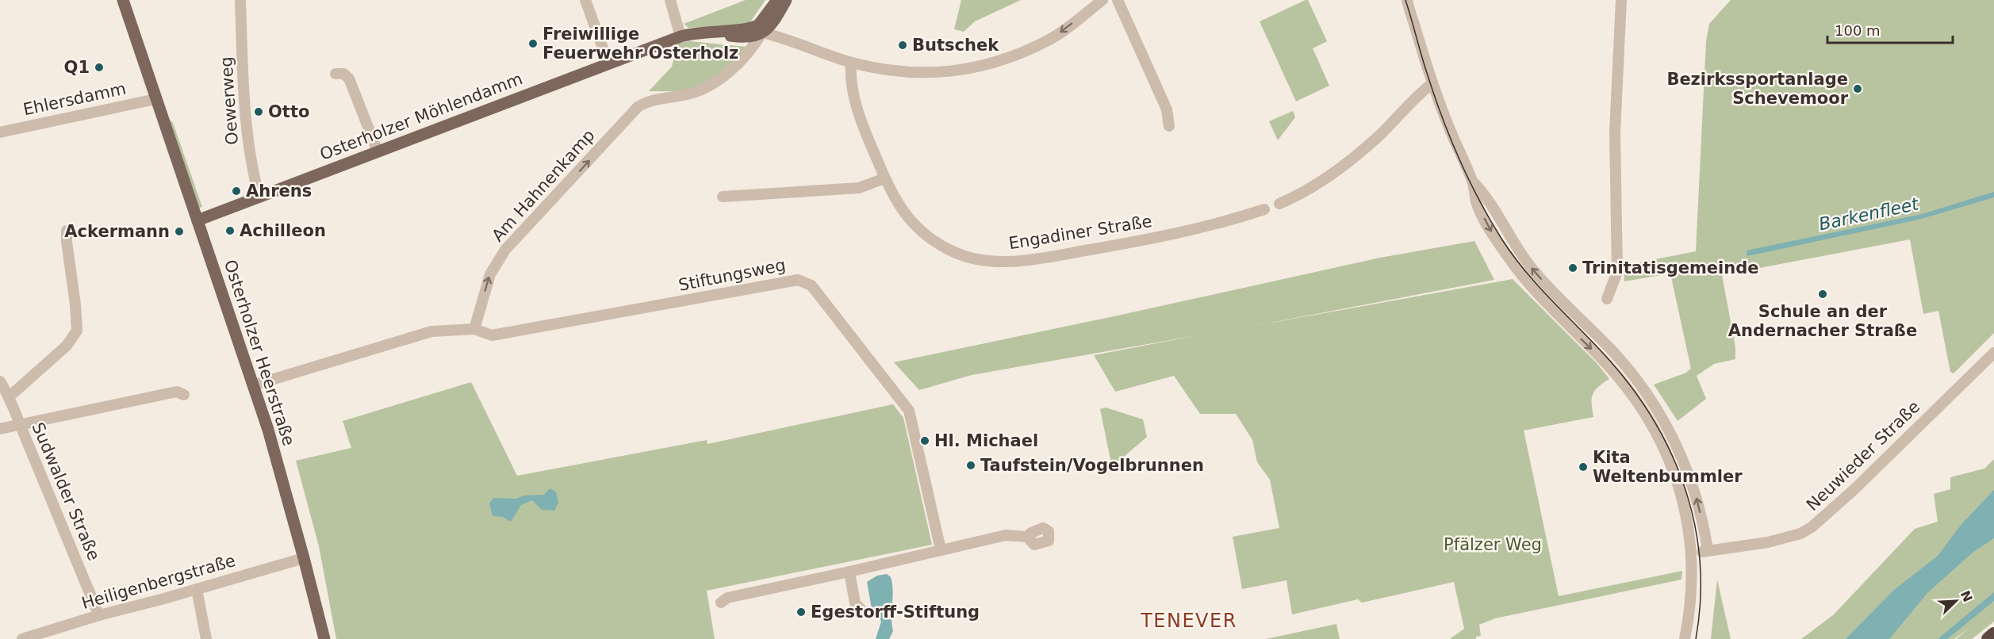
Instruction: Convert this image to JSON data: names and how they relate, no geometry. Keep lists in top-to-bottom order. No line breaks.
{"streets":{"main road":["Osterholzer Möhlendamm","Osterholzer Heerstraße"],"street":["Ehlersdamm","Oewerweg","Am Hahnenkamp","Engadiner Straße","Stiftungsweg","Neuwieder Straße","Sudwalder Straße","Heiligenbergstraße"]},"crossings":[["Ehlersdamm","Osterholzer Heerstraße"],["Oewerweg","Osterholzer Möhlendamm"],["Osterholzer Möhlendamm","Am Hahnenkamp"],["Osterholzer Möhlendamm","Osterholzer Heerstraße"],["Am Hahnenkamp","Stiftungsweg"],["Osterholzer Heerstraße","Heiligenbergstraße"],["Sudwalder Straße","Heiligenbergstraße"]],"one_way":["Am Hahnenkamp"],"districts":["TENEVER"],"water":["Barkenfleet"],"parks":["Pfälzer Weg"],"places":["Freiwillige Feuerwehr Osterholz","Butschek","Q1","Bezirkssportanlage Schevemoor","Otto","Ahrens","Achilleon","Ackermann","Trinitatisgemeinde","Schule an der Andernacher Straße","Hl. Michael","Taufstein/Vogelbrunnen","Kita Weltenbummler","Egestorff-Stiftung"],"scale_bar":"100 m","north":"top right"}
